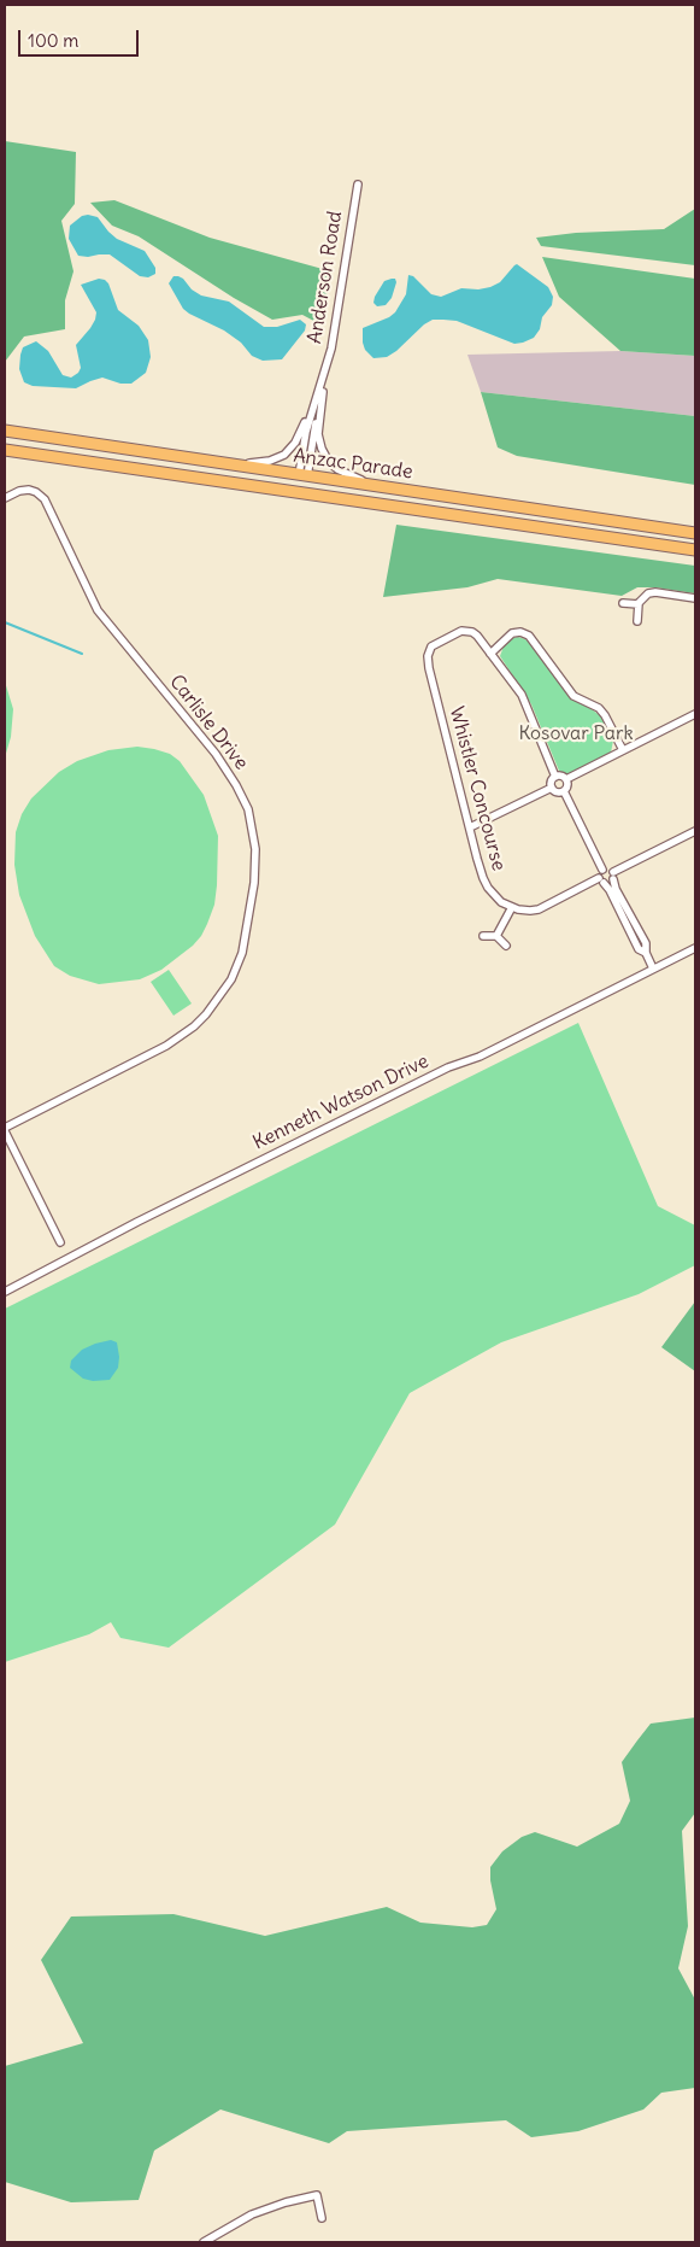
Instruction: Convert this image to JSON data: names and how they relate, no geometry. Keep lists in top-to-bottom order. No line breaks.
{"streets":{"main road":["Anzac Parade"],"street":["Anderson Road","Carlisle Drive","Whistler Concourse","Kenneth Watson Drive"]},"crossings":[["Anderson Road","Anzac Parade"]],"parks":["Kosovar Park"],"scale_bar":"100 m"}
